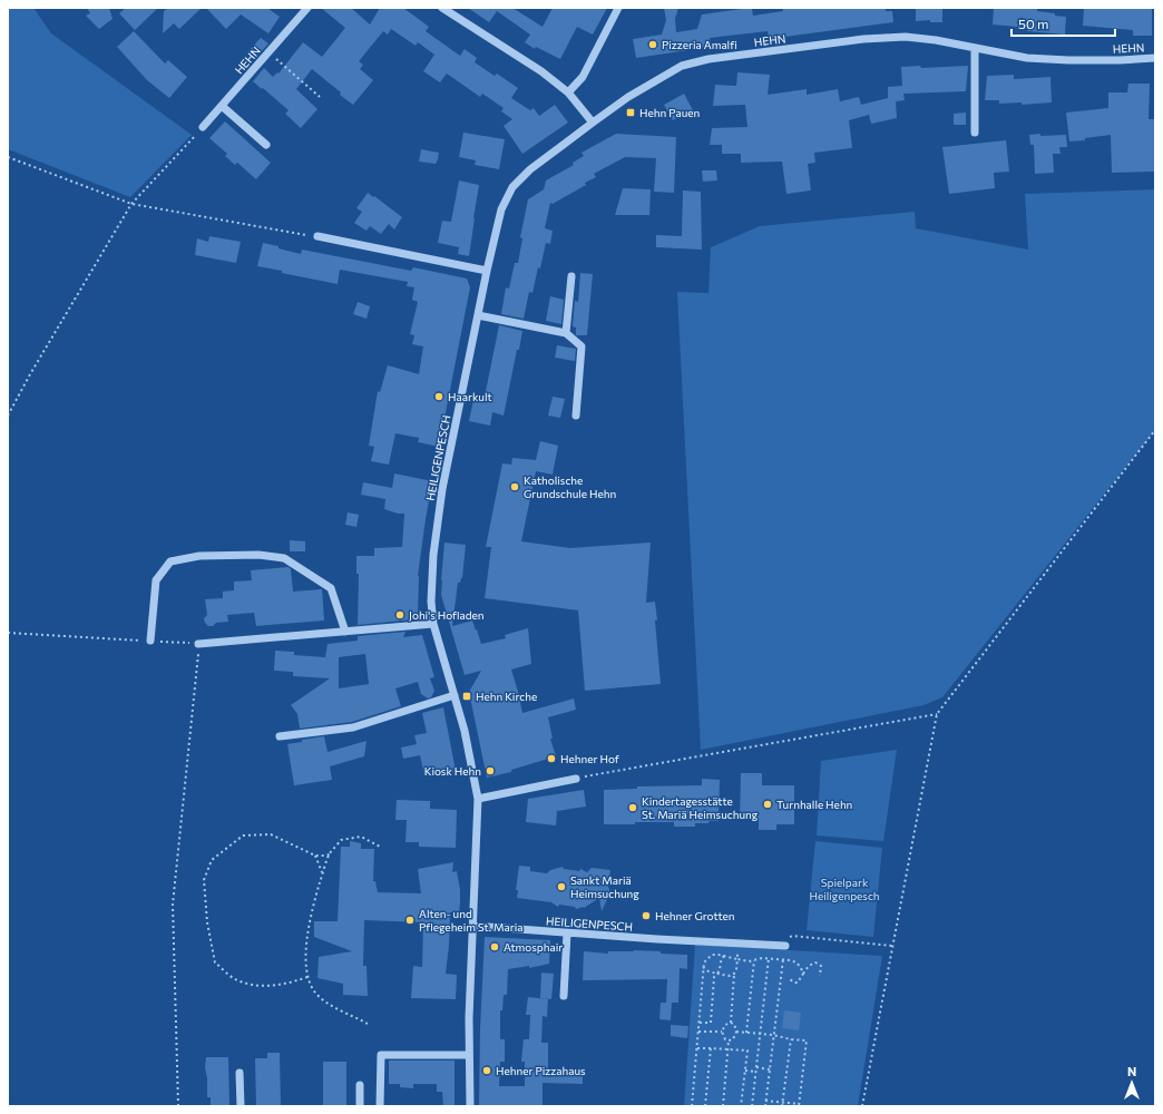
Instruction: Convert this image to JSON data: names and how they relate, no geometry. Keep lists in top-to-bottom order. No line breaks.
{"streets":{"street":["HEHN","HEILIGENPESCH"]},"crossings":[["HEHN","HEILIGENPESCH"]],"parks":["Spielpark Heiligenpesch"],"places":{"other":["Pizzeria Amalfi","Haarkult","Katholische Grundschule Hehn","Johi's Hofladen","Hehner Hof","Kiosk Hehn","Turnhalle Hehn","Kindertagesstätte St. Mariä Heimsuchung","Sankt Mariä Heimsuchung","Hehner Grotten","Alten- und Pflegeheim St. Maria","Atmosphair","Hehner Pizzahaus"],"transit":["Hehn Pauen","Hehn Kirche"]},"scale_bar":"50 m","north":"top"}
